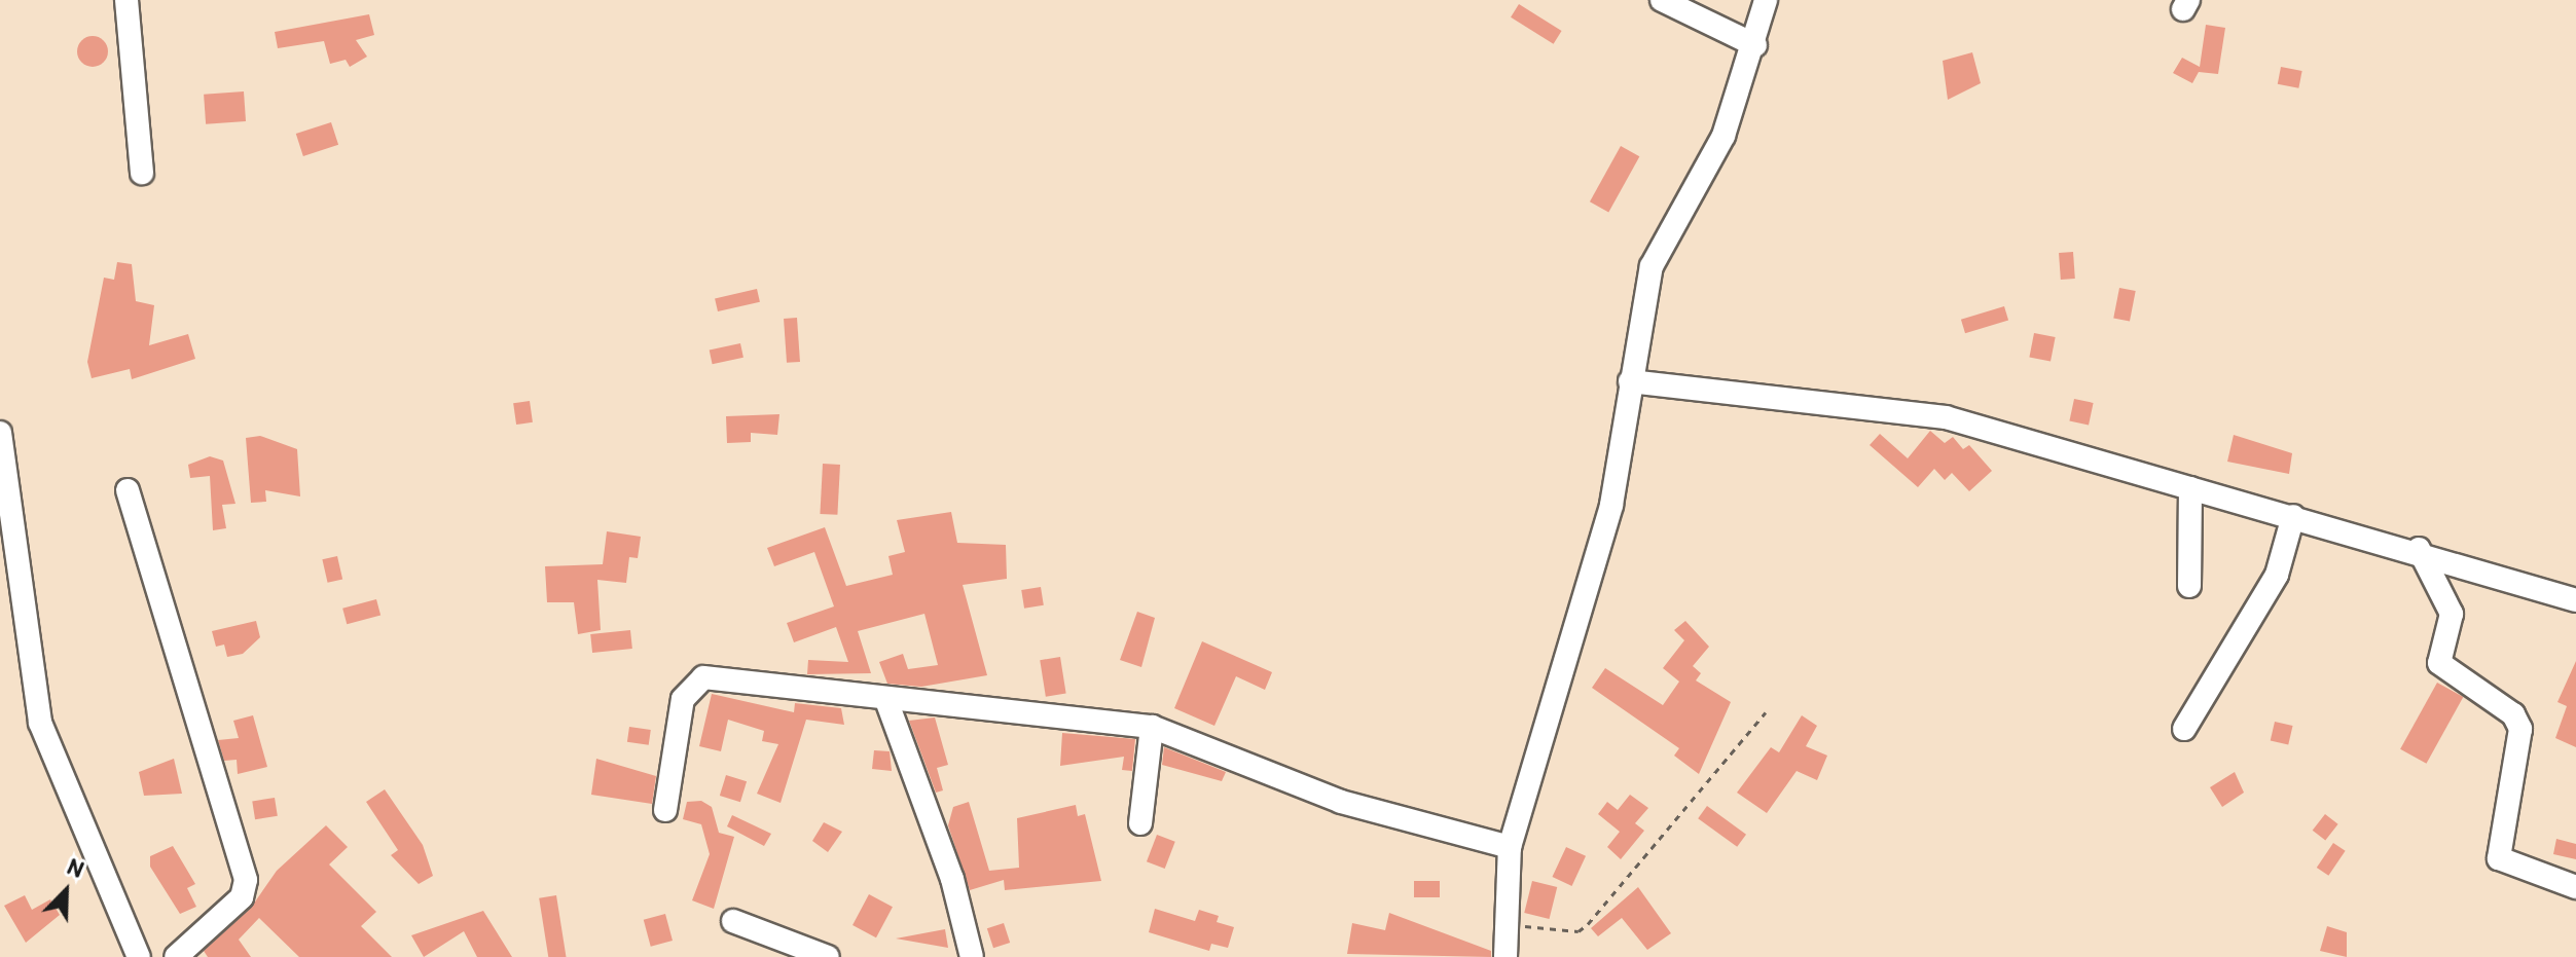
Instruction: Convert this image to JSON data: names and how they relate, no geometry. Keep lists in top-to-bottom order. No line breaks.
{"north":"top right"}
